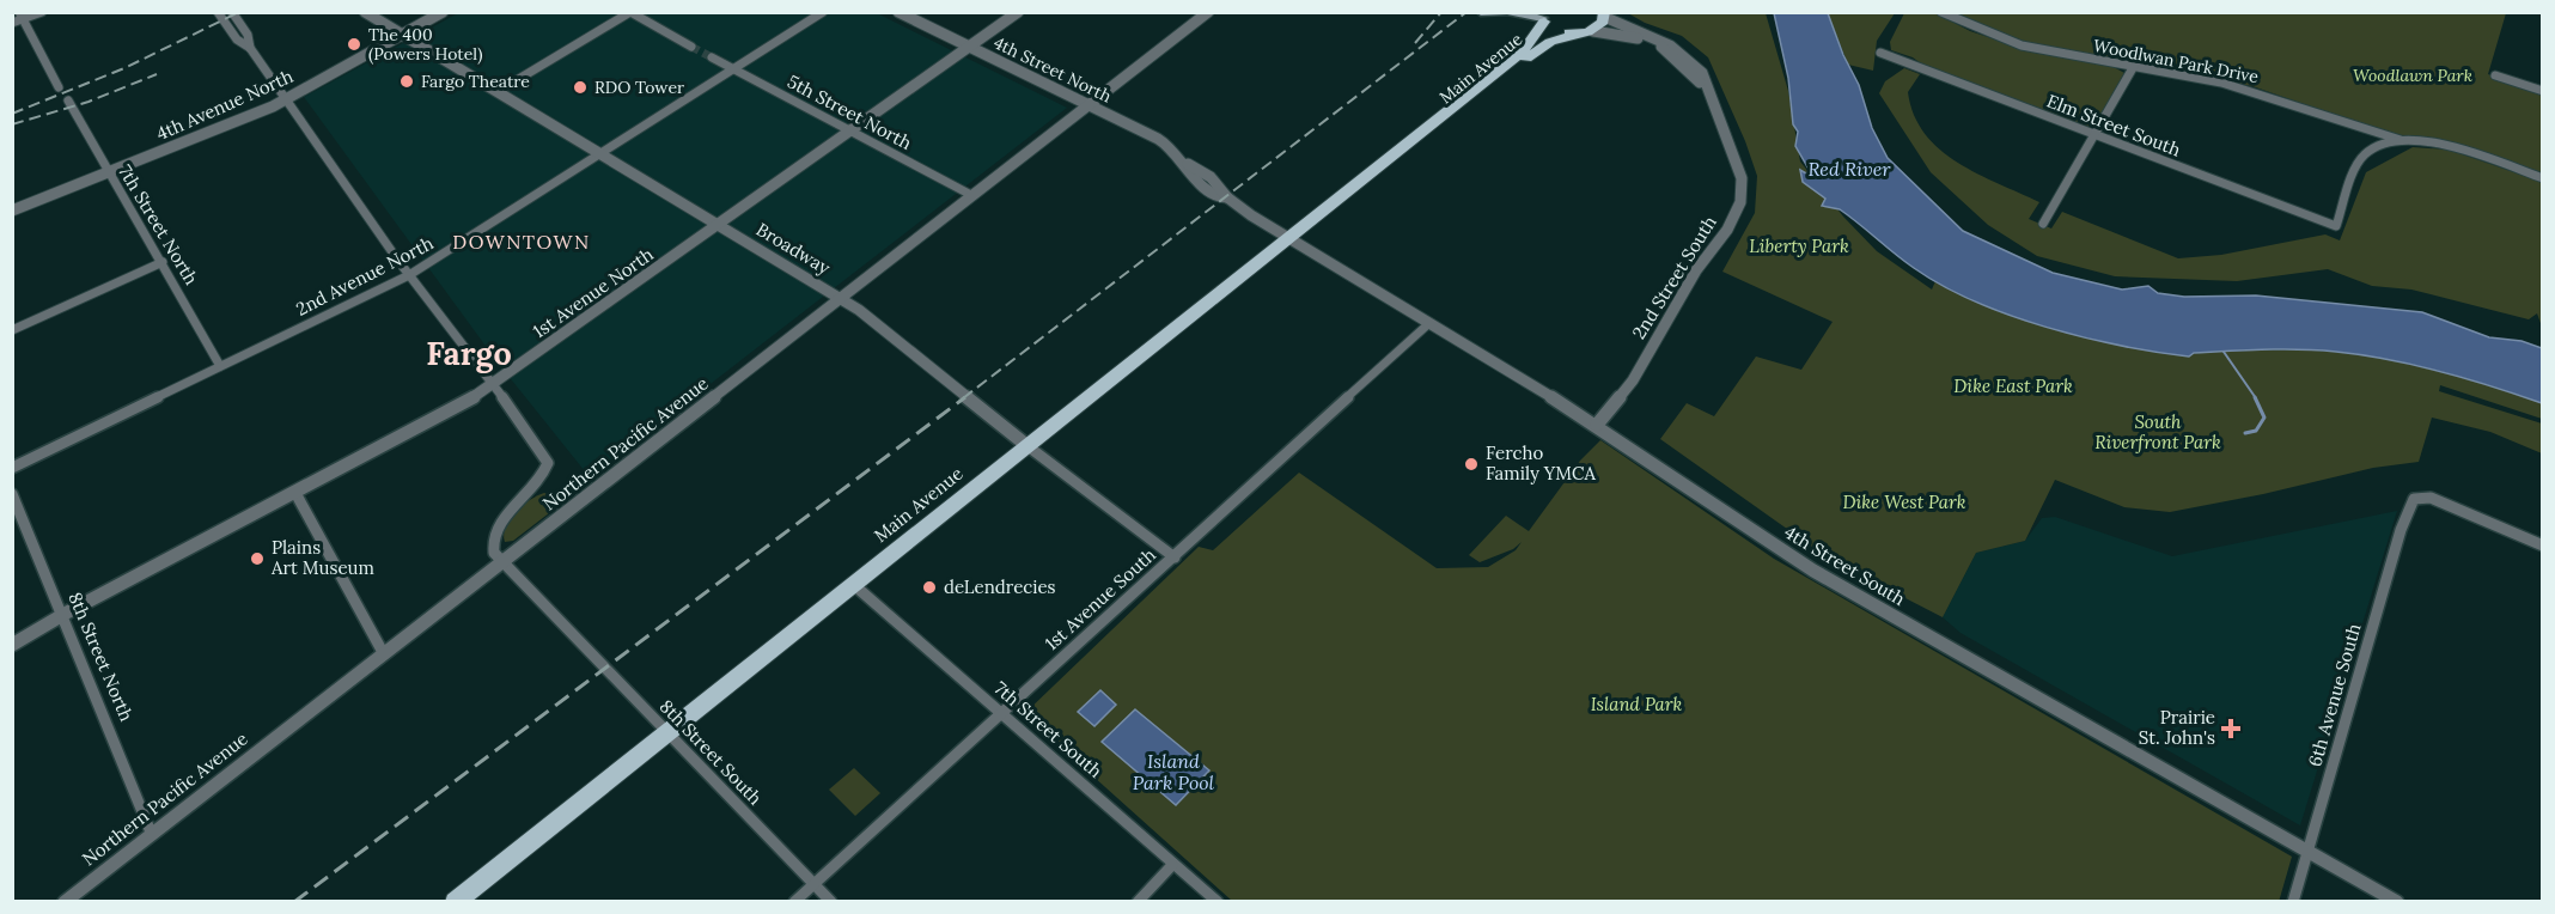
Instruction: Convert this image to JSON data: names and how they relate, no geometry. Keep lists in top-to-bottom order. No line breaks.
{"streets":{"main road":["Main Avenue"],"street":["Woodlwan Park Drive","4th Street North","4th Avenue North","5th Street North","Elm Street South","7th Street North","Broadway","2nd Avenue North","2nd Street South","1st Avenue North","Northern Pacific Avenue","4th Street South","1st Avenue South","8th Street North","6th Avenue South","7th Street South","8th Street South"]},"crossings":[["Main Avenue","4th Street North"],["Main Avenue","Broadway"],["Main Avenue","2nd Street South"],["Main Avenue","4th Street South"],["Main Avenue","7th Street South"],["Main Avenue","8th Street South"],["4th Street North","1st Avenue North"],["4th Street North","Northern Pacific Avenue"],["4th Street North","4th Street South"],["4th Avenue North","7th Street North"],["4th Avenue North","Broadway"],["5th Street North","2nd Avenue North"],["5th Street North","1st Avenue North"],["5th Street North","Northern Pacific Avenue"],["7th Street North","2nd Avenue North"],["Broadway","2nd Avenue North"],["Broadway","1st Avenue North"],["Broadway","Northern Pacific Avenue"],["Broadway","1st Avenue South"],["2nd Street South","4th Street South"],["1st Avenue North","8th Street North"],["Northern Pacific Avenue","8th Street North"],["Northern Pacific Avenue","8th Street South"],["4th Street South","1st Avenue South"],["4th Street South","6th Avenue South"],["1st Avenue South","7th Street South"],["1st Avenue South","8th Street South"]],"districts":["DOWNTOWN","Fargo"],"water":["Red River","Island Park Pool"],"parks":["Woodlawn Park","Liberty Park","Dike East Park","South Riverfront Park","Dike West Park","Island Park"],"places":{"other":["The 400 (Powers Hotel)","Fargo Theatre","RDO Tower","Fercho Family YMCA","Plains Art Museum","deLendrecies"],"health":["Prairie St. John's"]}}
